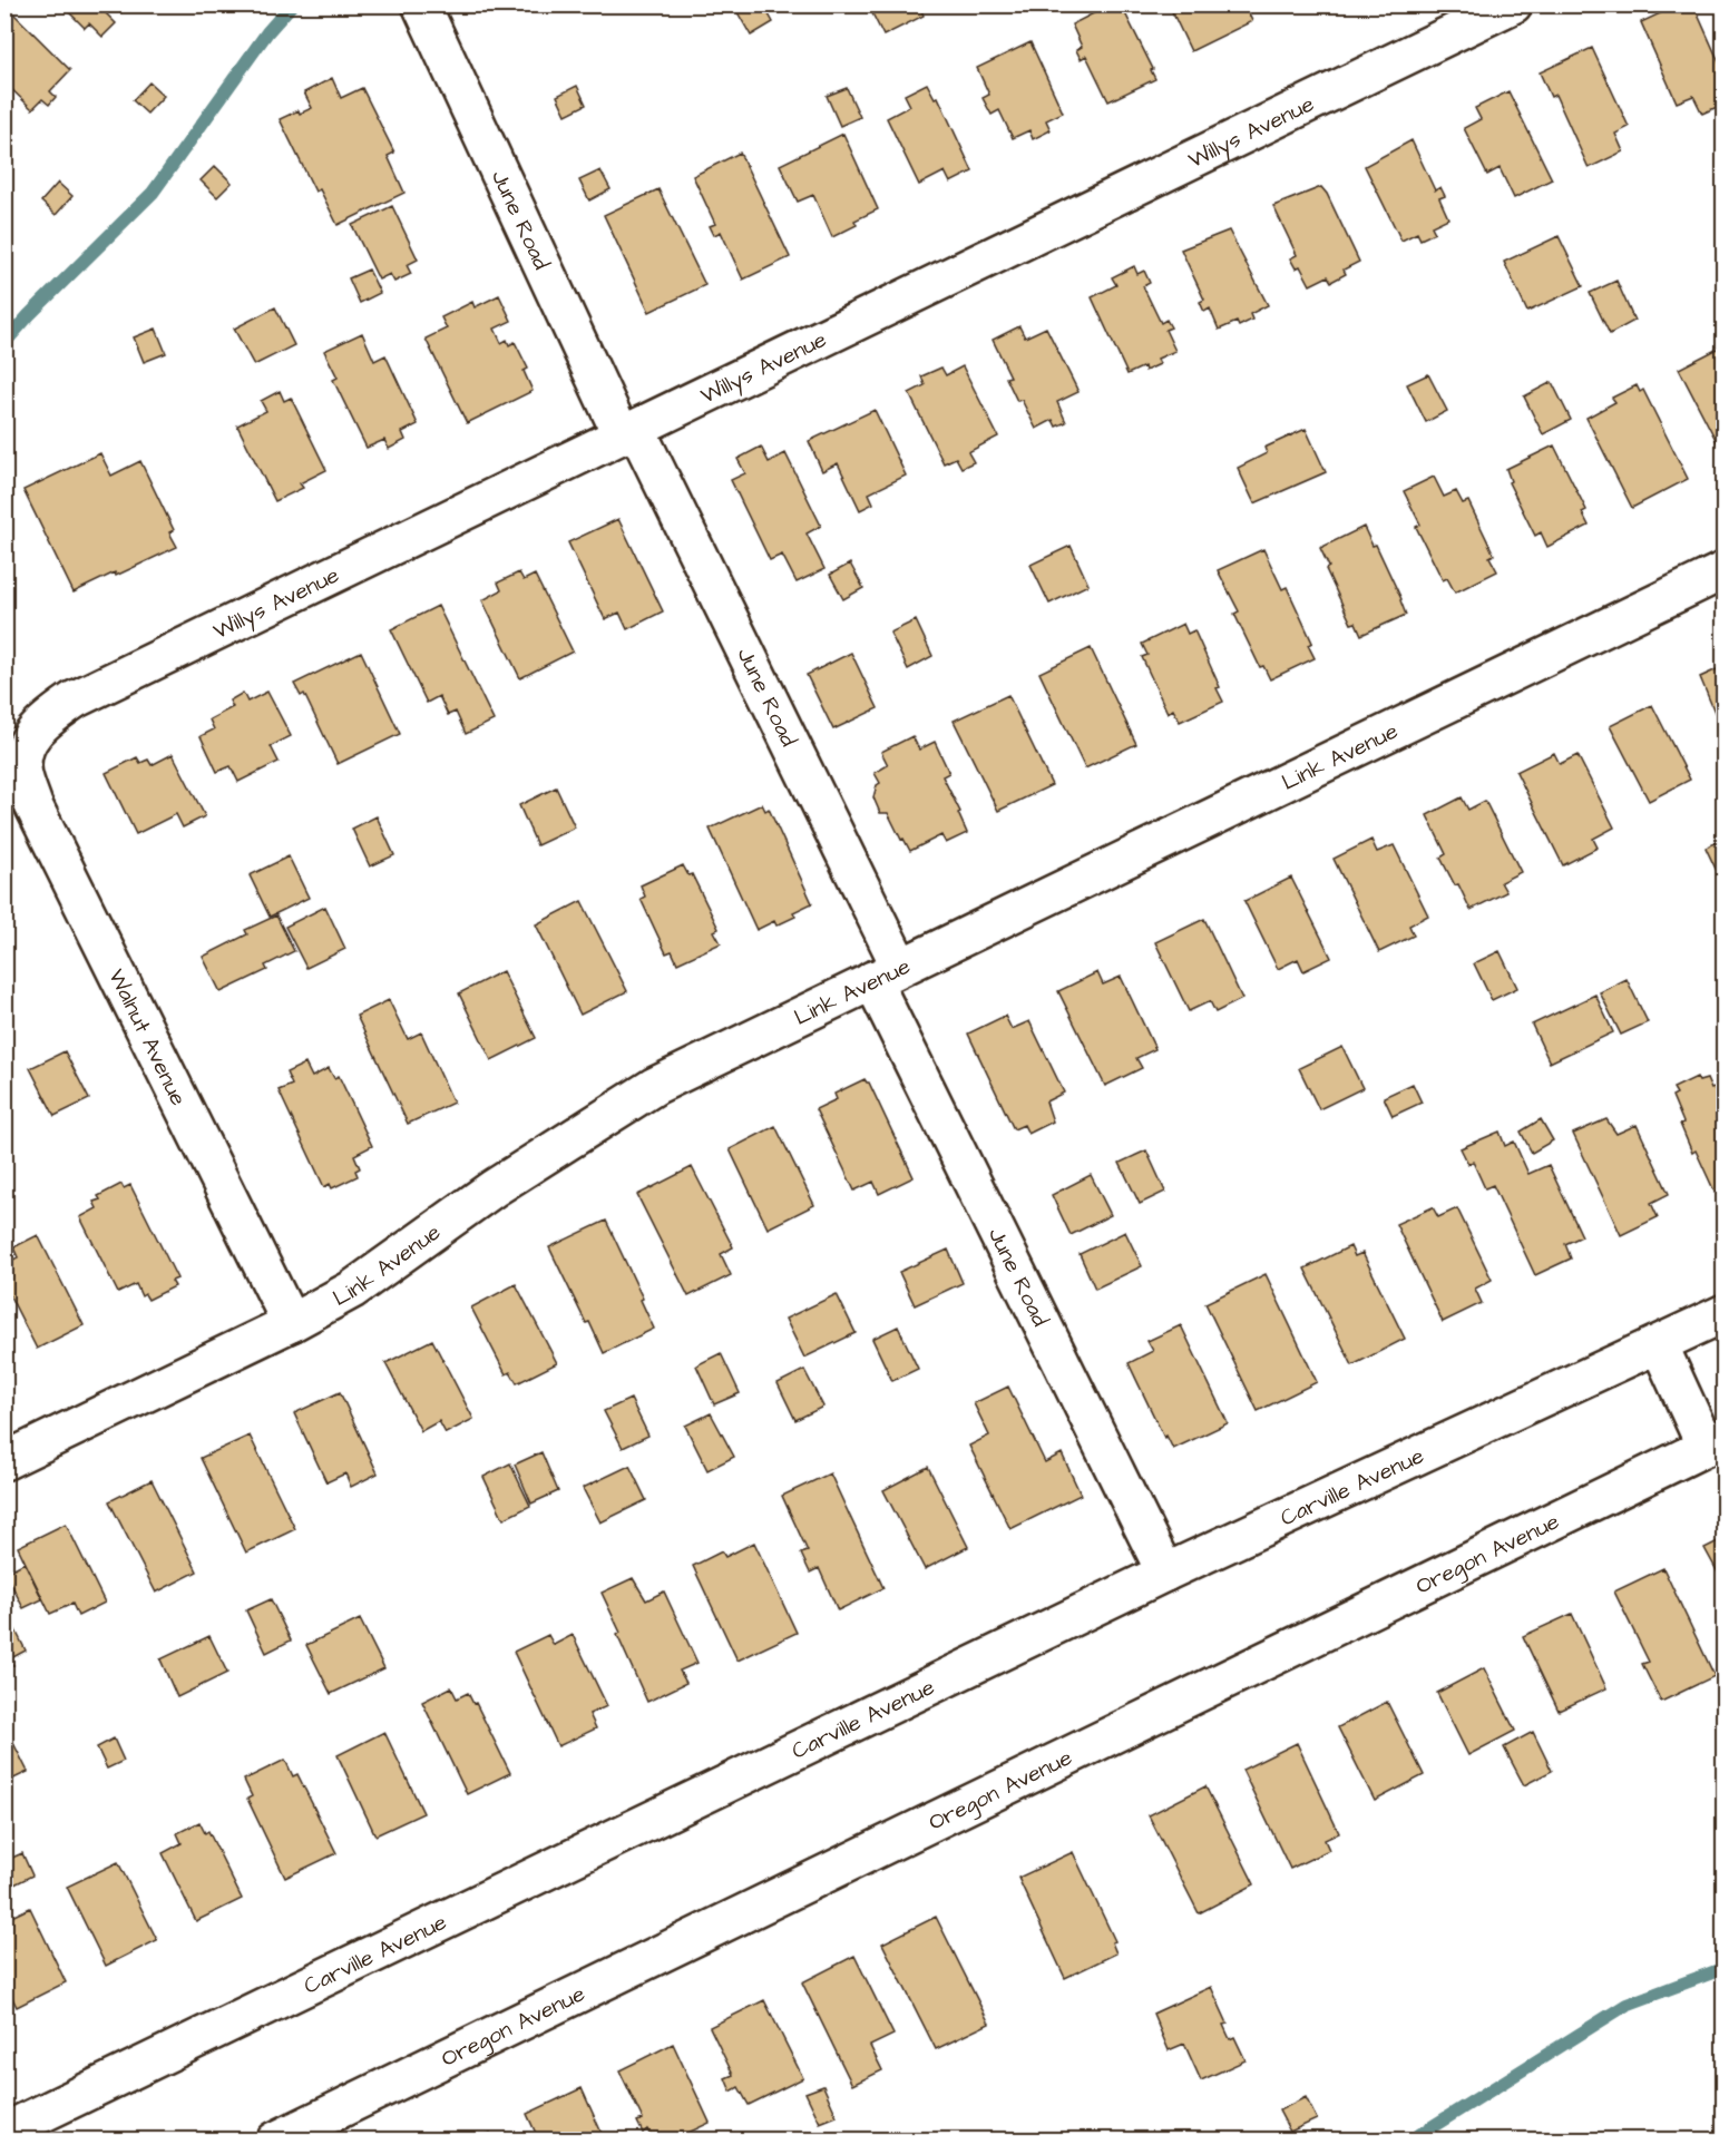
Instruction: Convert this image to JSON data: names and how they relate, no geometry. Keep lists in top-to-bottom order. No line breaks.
{"streets":{"street":["Willys Avenue","June Road","Link Avenue","Walnut Avenue","Carville Avenue","Oregon Avenue"]},"crossings":[["Willys Avenue","June Road"],["Willys Avenue","Walnut Avenue"],["June Road","Link Avenue"],["June Road","Carville Avenue"],["Link Avenue","Walnut Avenue"]]}
